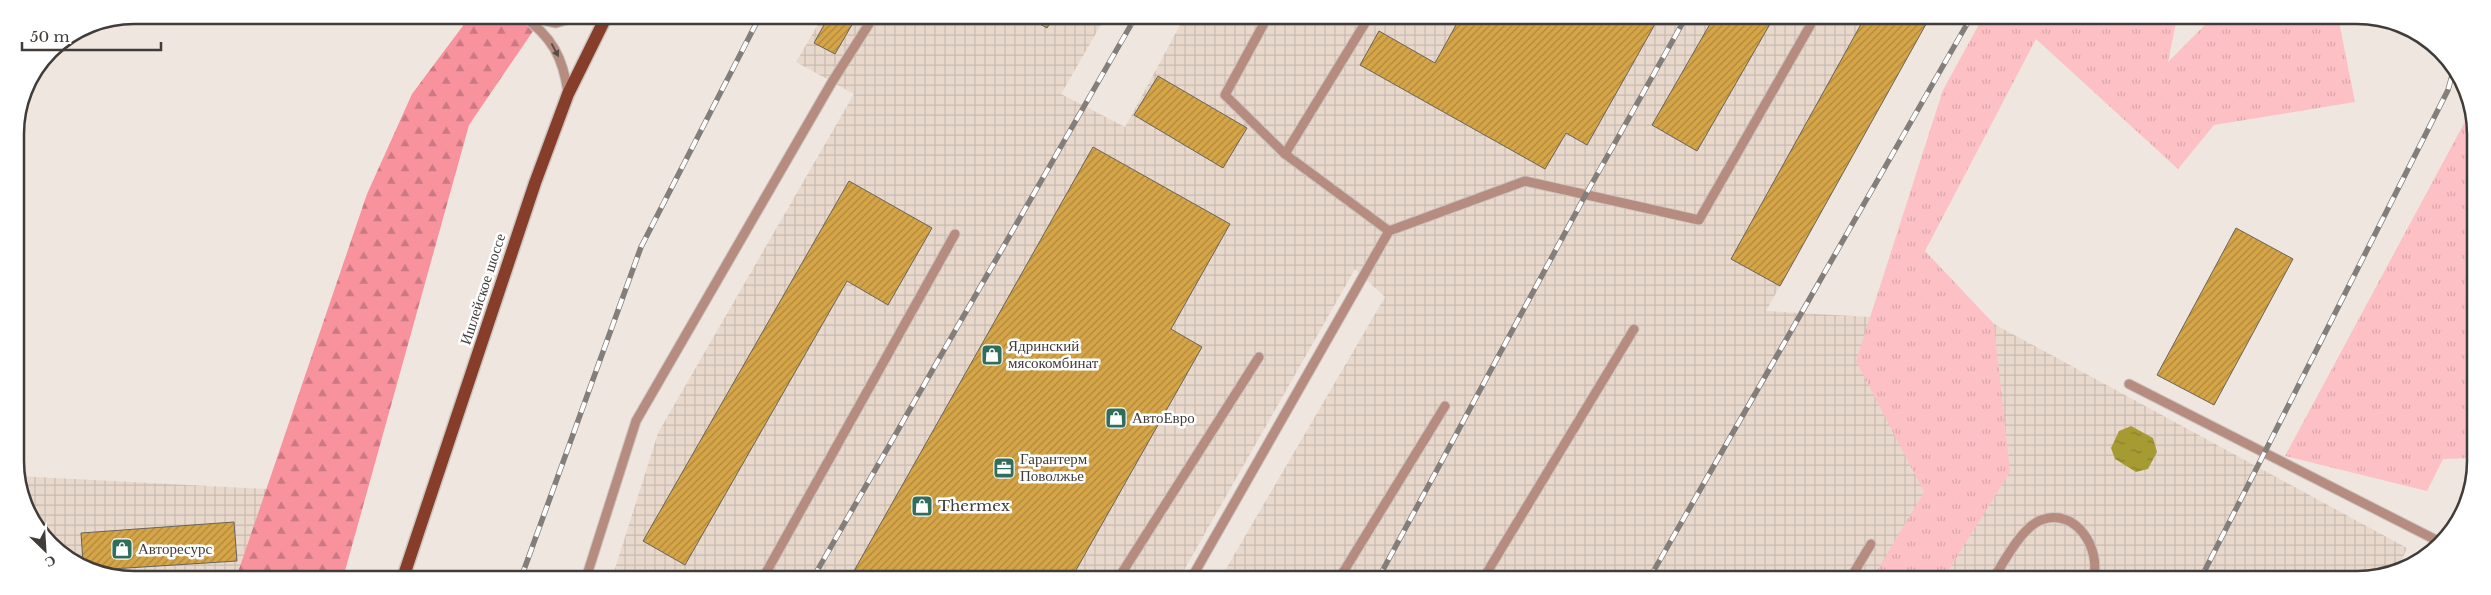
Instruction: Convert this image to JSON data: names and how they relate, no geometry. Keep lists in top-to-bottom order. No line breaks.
{"streets":{"main road":["Ишлейское шоссе"]},"places":{"shop":["Ядринский мясокомбинат","АвтоЕвро","Thermex","Авторесурс"],"office":["Гарантерм Поволжье"]},"scale_bar":"50 m","north":"bottom right"}
